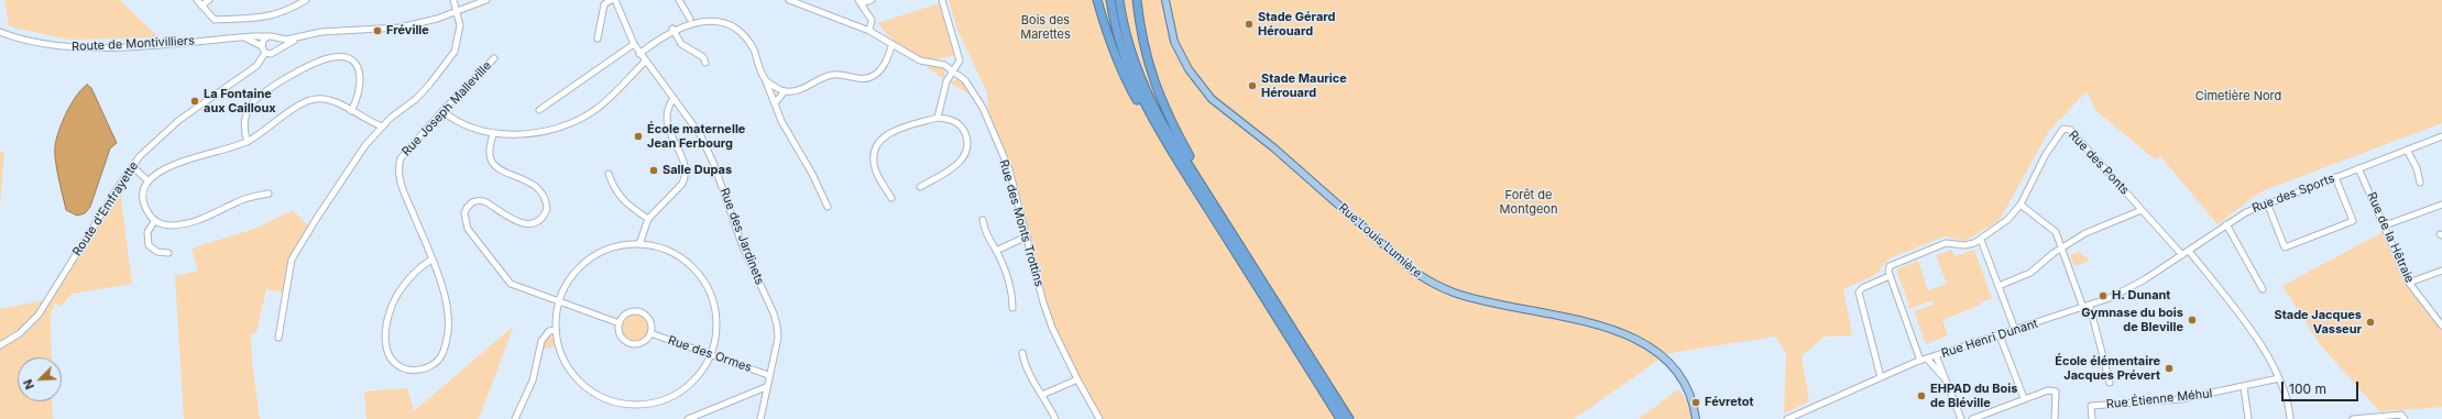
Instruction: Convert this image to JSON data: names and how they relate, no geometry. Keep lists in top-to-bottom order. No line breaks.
{"streets":{"main road":["Rue Louis Lumière"],"street":["Route de Montivilliers","Rue Joseph Malleville","Rue des Ponts","Rue des Sports","Route d'Emfrayette","Rue des Monts Trottins","Rue des Jardinets","Rue de la Hêtraie","Rue Henri Dunant","Rue des Ormes","Rue Étienne Méhul"]},"crossings":[["Route de Montivilliers","Route d'Emfrayette"],["Rue des Ponts","Rue Henri Dunant"],["Rue des Sports","Rue de la Hêtraie"],["Rue des Sports","Rue Henri Dunant"],["Rue des Jardinets","Rue des Ormes"]],"parks":["Bois des Marettes","Cimetière Nord","Forêt de Montgeon"],"places":["Stade Gérard Hérouard","Fréville","Stade Maurice Hérouard","La Fontaine aux Cailloux","École maternelle Jean Ferbourg","Salle Dupas","H. Dunant","Gymnase du bois de Bleville","Stade Jacques Vasseur","École élémentaire Jacques Prévert","EHPAD du Bois de Bléville","Févretot"],"scale_bar":"100 m","north":"bottom left"}
